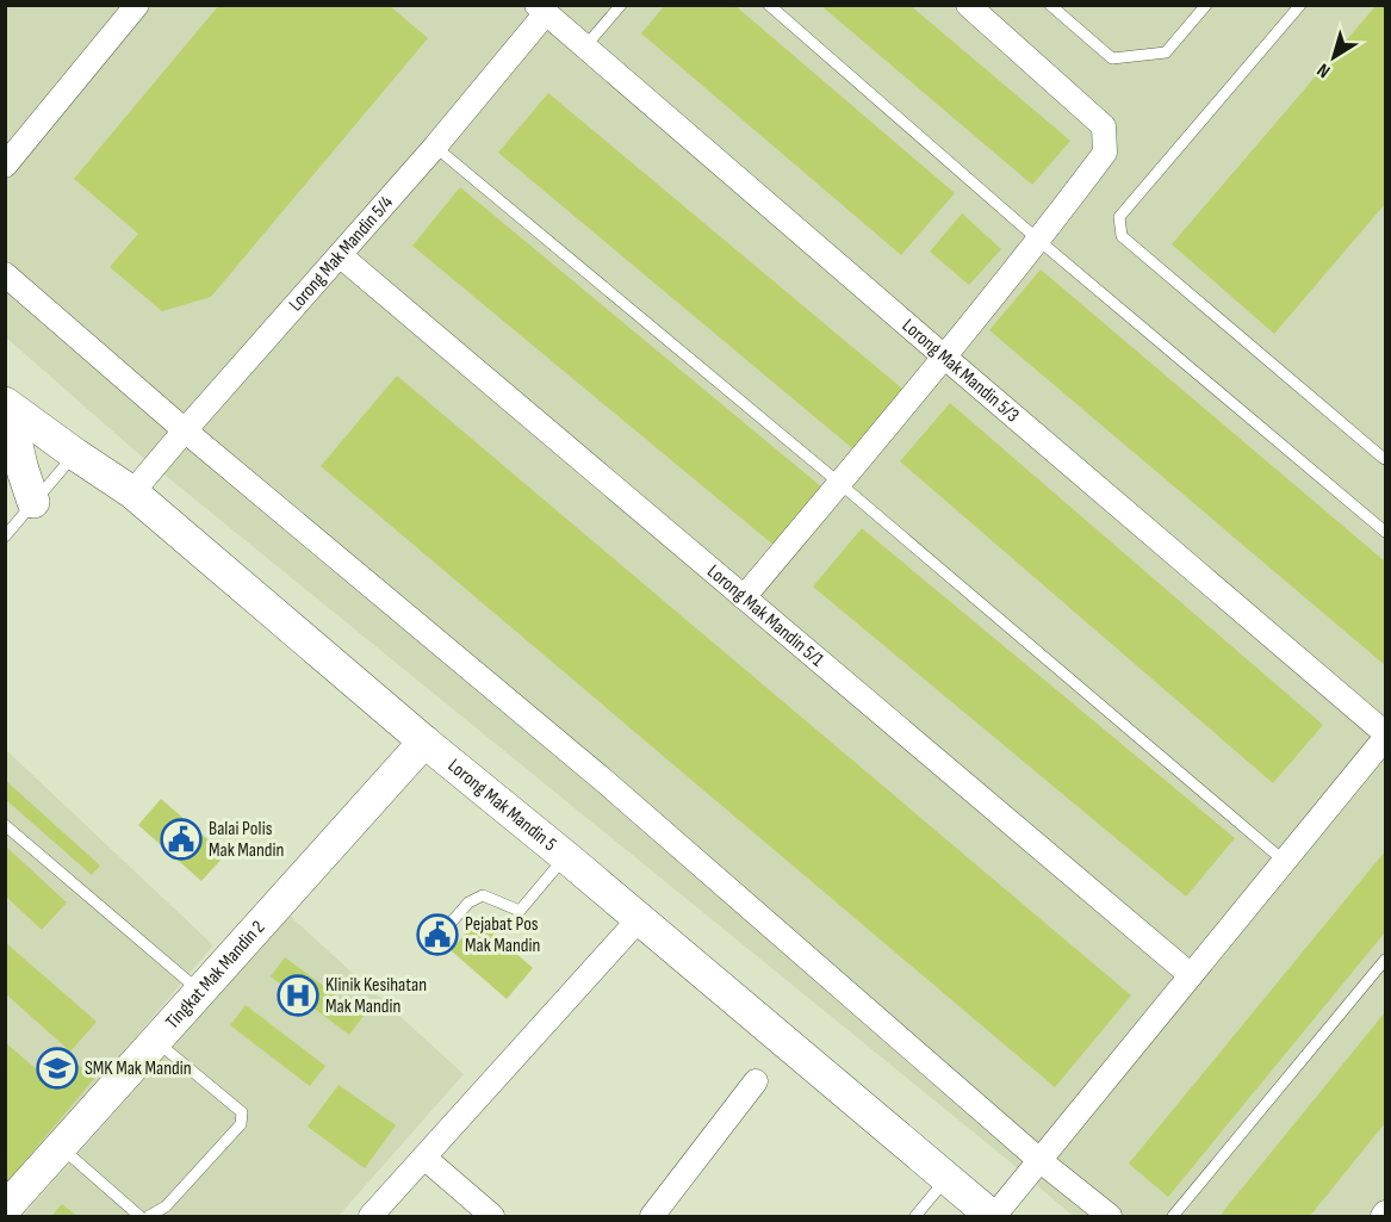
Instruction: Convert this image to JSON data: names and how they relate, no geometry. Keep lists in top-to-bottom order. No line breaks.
{"streets":{"street":["Lorong Mak Mandin 5/4","Lorong Mak Mandin 5/3","Lorong Mak Mandin 5/1","Lorong Mak Mandin 5","Tingkat Mak Mandin 2"]},"crossings":[["Lorong Mak Mandin 5/4","Lorong Mak Mandin 5/3"],["Lorong Mak Mandin 5/4","Lorong Mak Mandin 5/1"],["Lorong Mak Mandin 5/4","Lorong Mak Mandin 5"],["Lorong Mak Mandin 5","Tingkat Mak Mandin 2"]],"places":{"public building":["Balai Polis Mak Mandin","Pejabat Pos Mak Mandin"],"hospital":["Klinik Kesihatan Mak Mandin"],"school or university":["SMK Mak Mandin"]},"north":"bottom left"}
